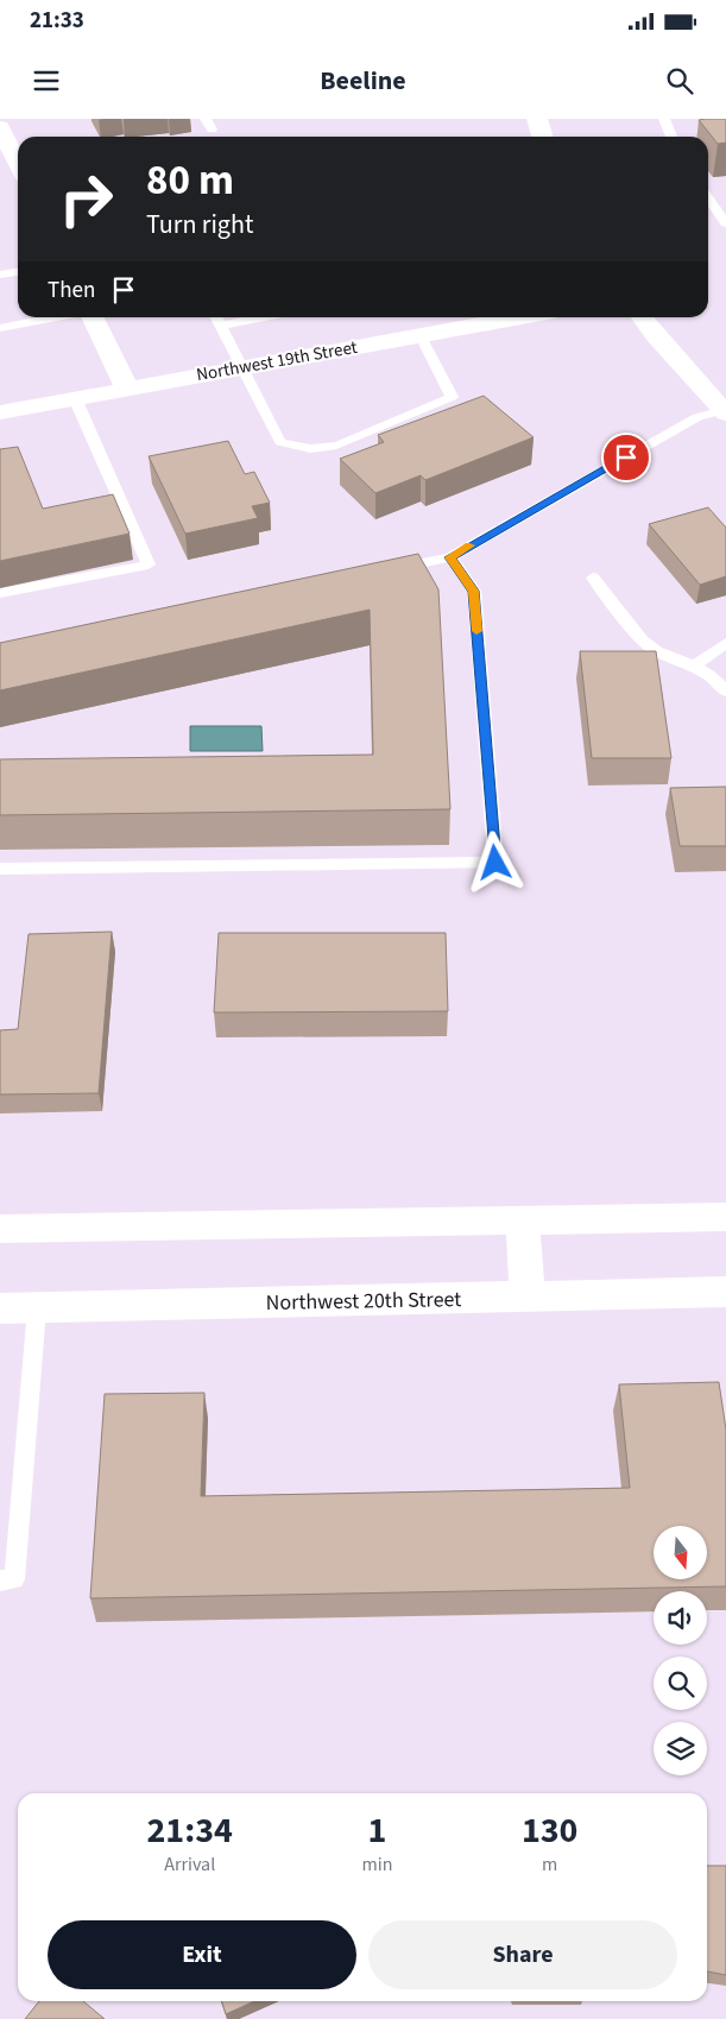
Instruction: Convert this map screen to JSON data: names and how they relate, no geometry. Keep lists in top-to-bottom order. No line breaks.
{"streets":{"street":["Northwest 19th Street","Northwest 20th Street"]},"north":"bottom","page":{"status":"21:33","header":"Beeline","turn":["80 m","Turn right"],"then":"Then","eta":["21:34","Arrival","1","min","130","m"],"buttons":["Exit","Share"]}}
